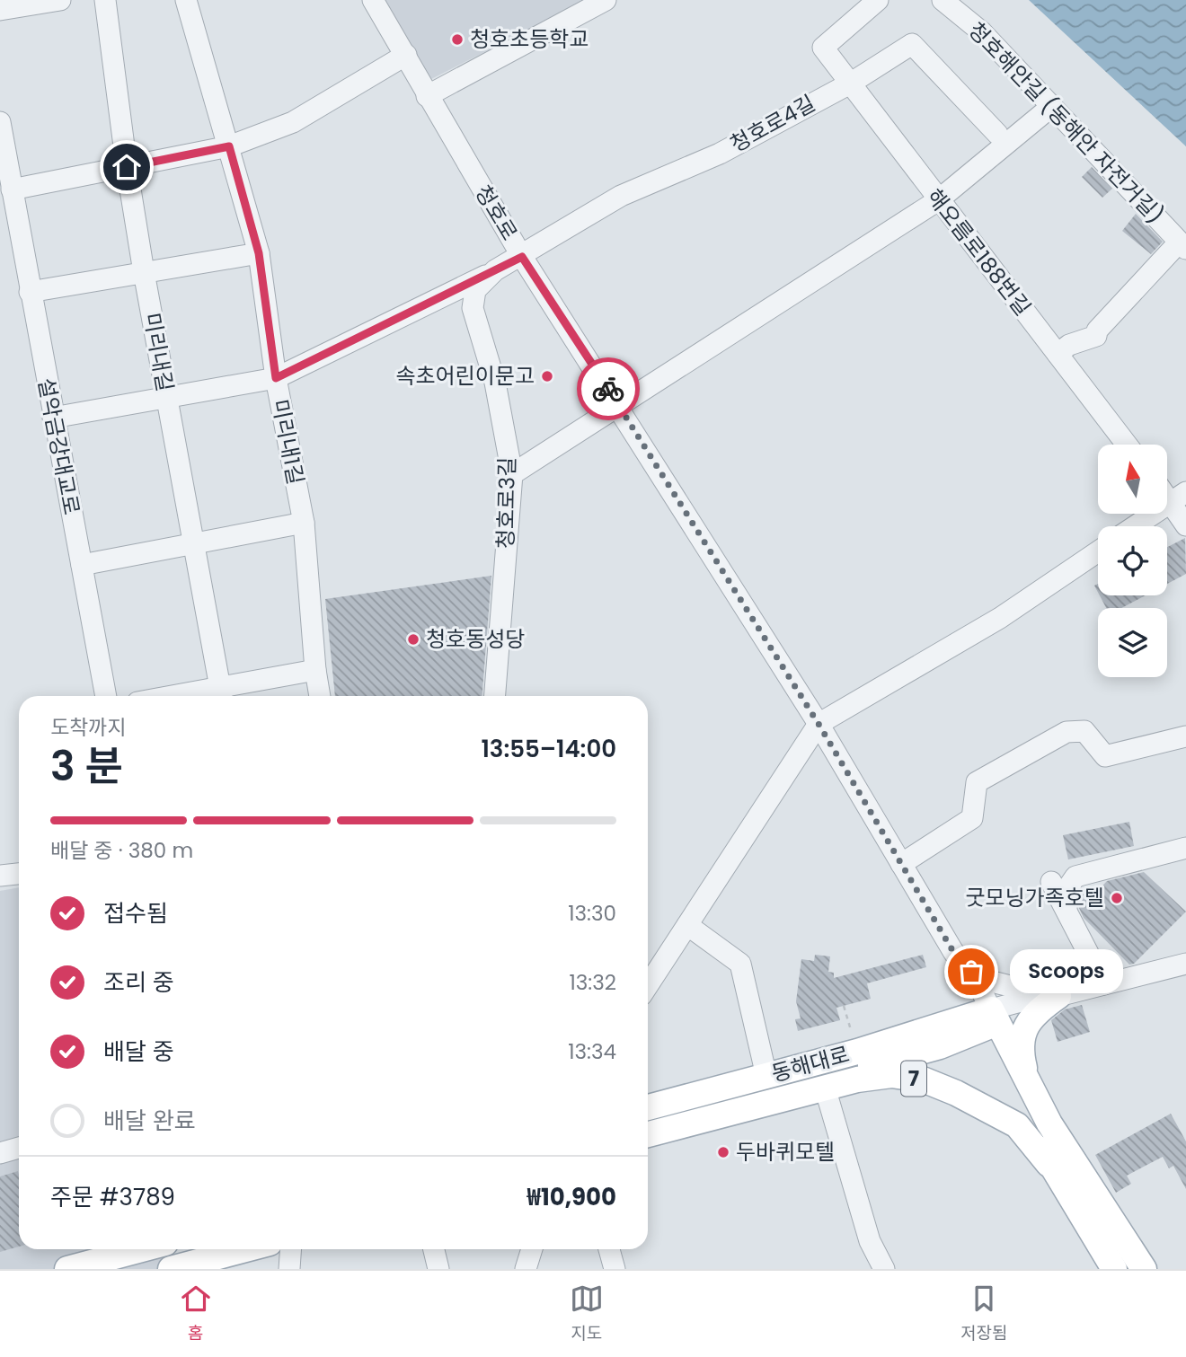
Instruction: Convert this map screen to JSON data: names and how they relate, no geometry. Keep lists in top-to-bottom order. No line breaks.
{"streets":{"main road":["동해대로","7"],"street":["청호해안길 (동해안 자전거길)","청호로4길","청호로","해오름로188번길","미리내길","미리내1길","설악금강대교로","청호로3길"]},"crossings":[["청호로4길","청호로"],["청호로4길","해오름로188번길"],["청호로4길","청호로3길"],["청호로","청호로3길"],["청호로","동해대로"]],"places":["청호초등학교","속초어린이문고","청호동성당","굿모닝가족호텔","Scoops","두바퀴모텔"],"north":"top","page":{"heading":["3 분","도착까지","13:55–14:00"],"panel":["주문 #3789","₩10,900"],"bar":"배달 중 · 380 m","list":[["접수됨","13:30"],["조리 중","13:32"],["배달 중","13:34"],"배달 완료"],"bubble":"Scoops","tabs":["홈","지도","저장됨"]}}
